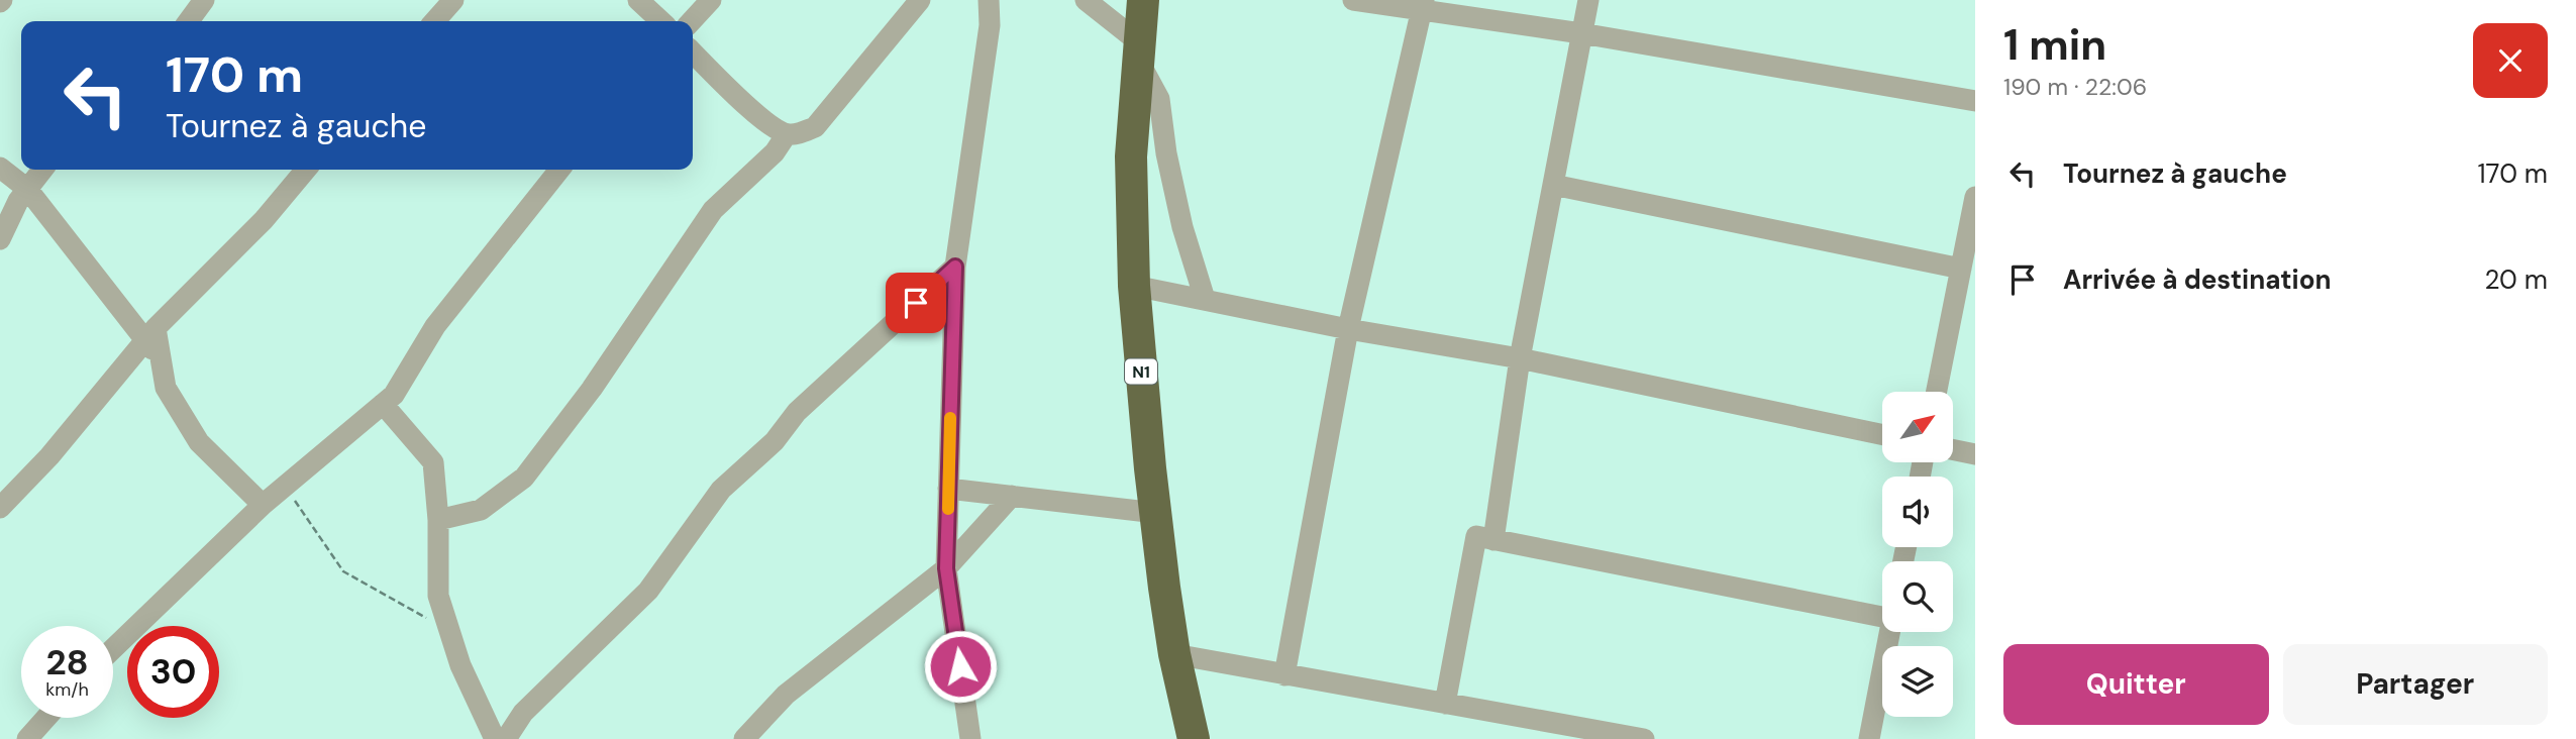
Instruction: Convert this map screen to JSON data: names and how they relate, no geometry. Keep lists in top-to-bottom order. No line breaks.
{"streets":{"highway":["N1"]},"north":"top right","page":{"heading":["1 min","190 m · 22:06"],"turn":["170 m","Tournez à gauche"],"list":[{"name":"Tournez à gauche","value":"170 m"},{"name":"Arrivée à destination","value":"20 m"}],"speed":"28 km/h","limit":"30","buttons":["Quitter","Partager"]}}
